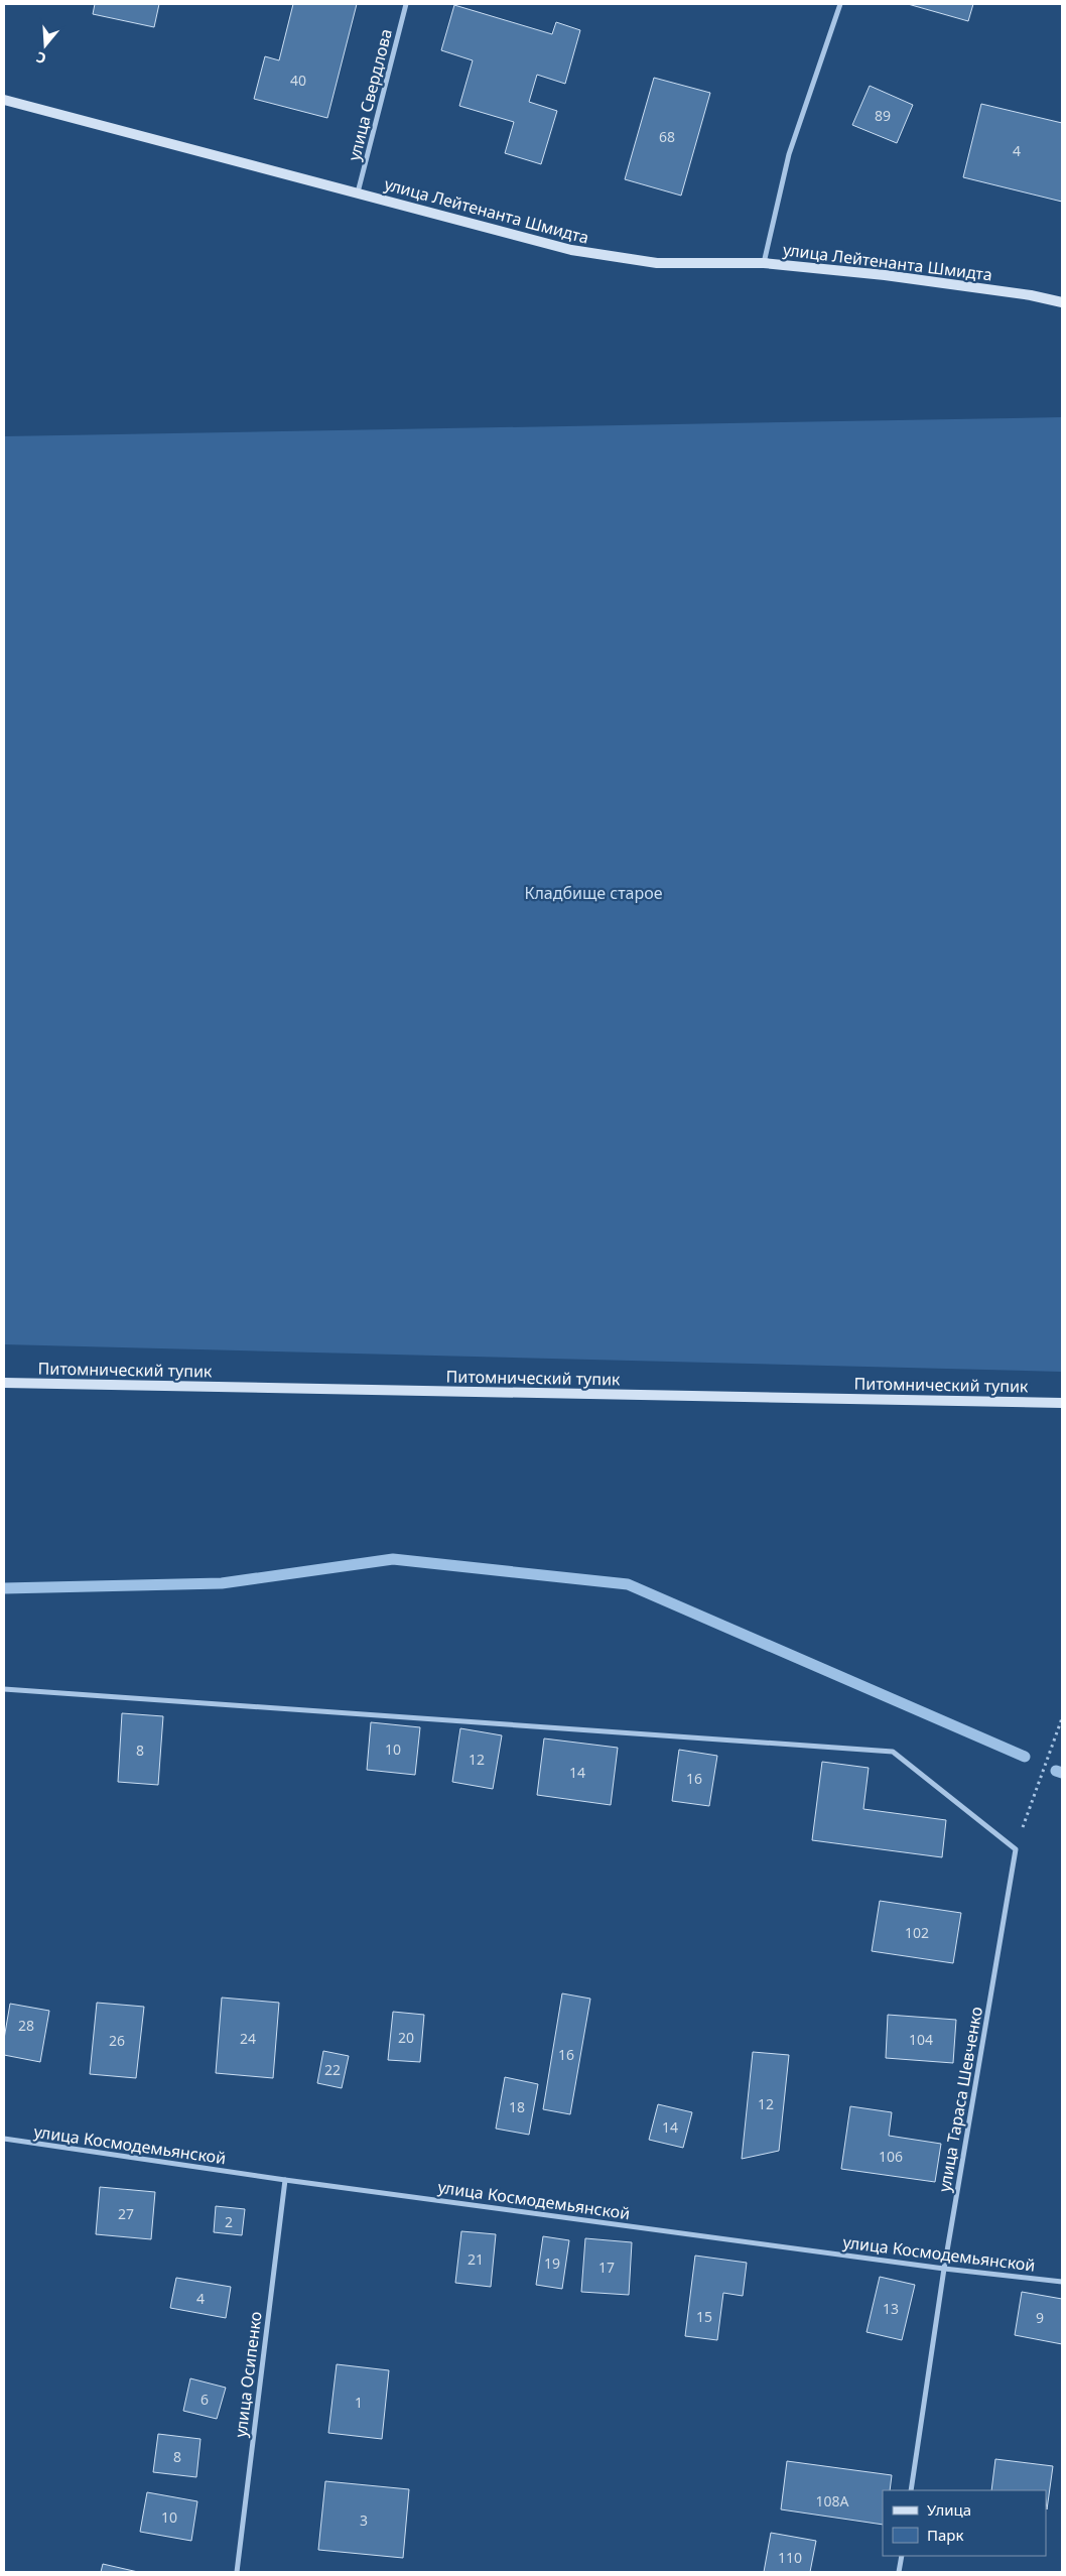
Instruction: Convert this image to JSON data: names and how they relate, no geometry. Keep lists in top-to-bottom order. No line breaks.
{"streets":{"street":["улица Свердлова","улица Лейтенанта Шмидта","Питомнический тупик","улица Тараса Шевченко","улица Космодемьянской","улица Осипенко"]},"crossings":[["улица Свердлова","улица Лейтенанта Шмидта"],["улица Тараса Шевченко","улица Космодемьянской"],["улица Космодемьянской","улица Осипенко"]],"parks":["Кладбище старое"],"house_numbers":["40","89","68","4","10","8","12","14","16","102","28","20","24","104","26","16","22","12","18","14","106","27","2","21","19","17","4","13","15","9","6","1","8","108А","10","3","110"],"legend":["Улица","Парк"],"north":"bottom"}
